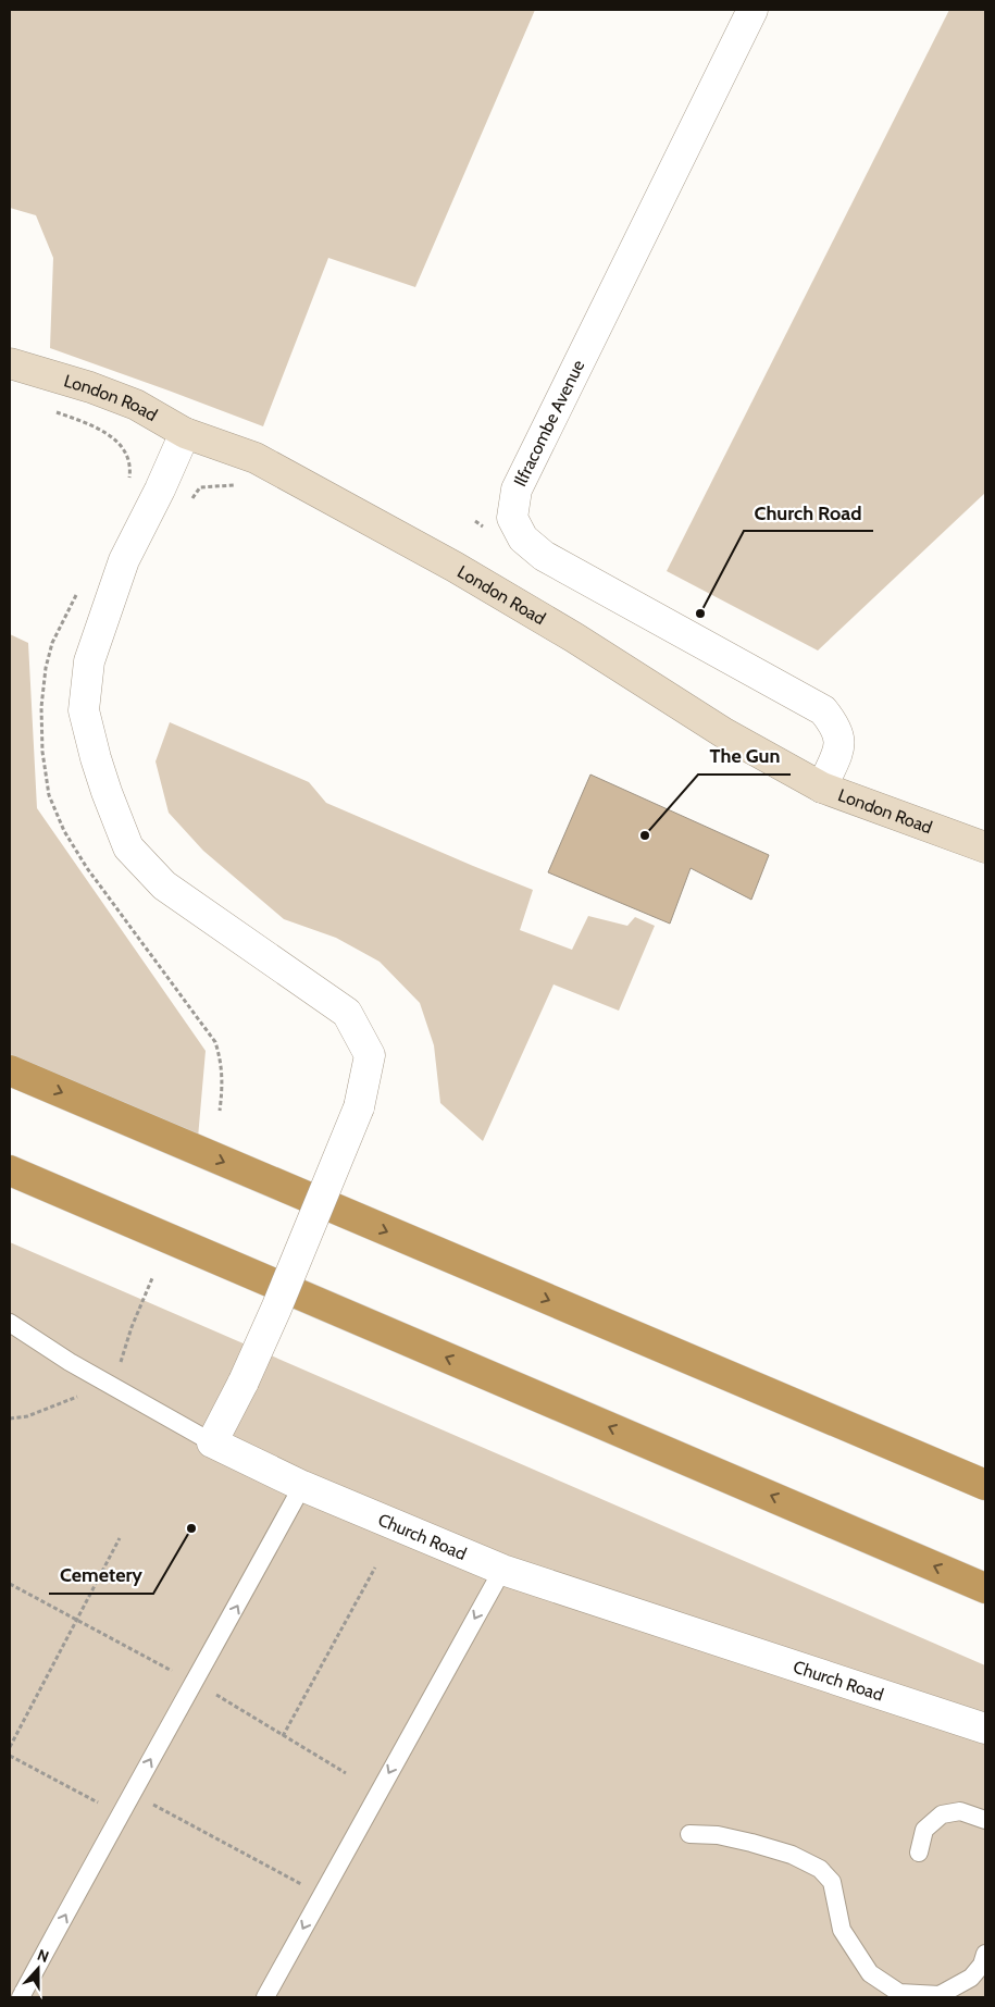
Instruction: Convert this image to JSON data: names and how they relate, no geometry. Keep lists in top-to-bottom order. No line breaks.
{"streets":{"main road":["London Road"],"street":["Ilfracombe Avenue","Church Road"]},"crossings":[["London Road","Ilfracombe Avenue"]],"places":["Church Road","The Gun","Cemetery"],"north":"top"}
